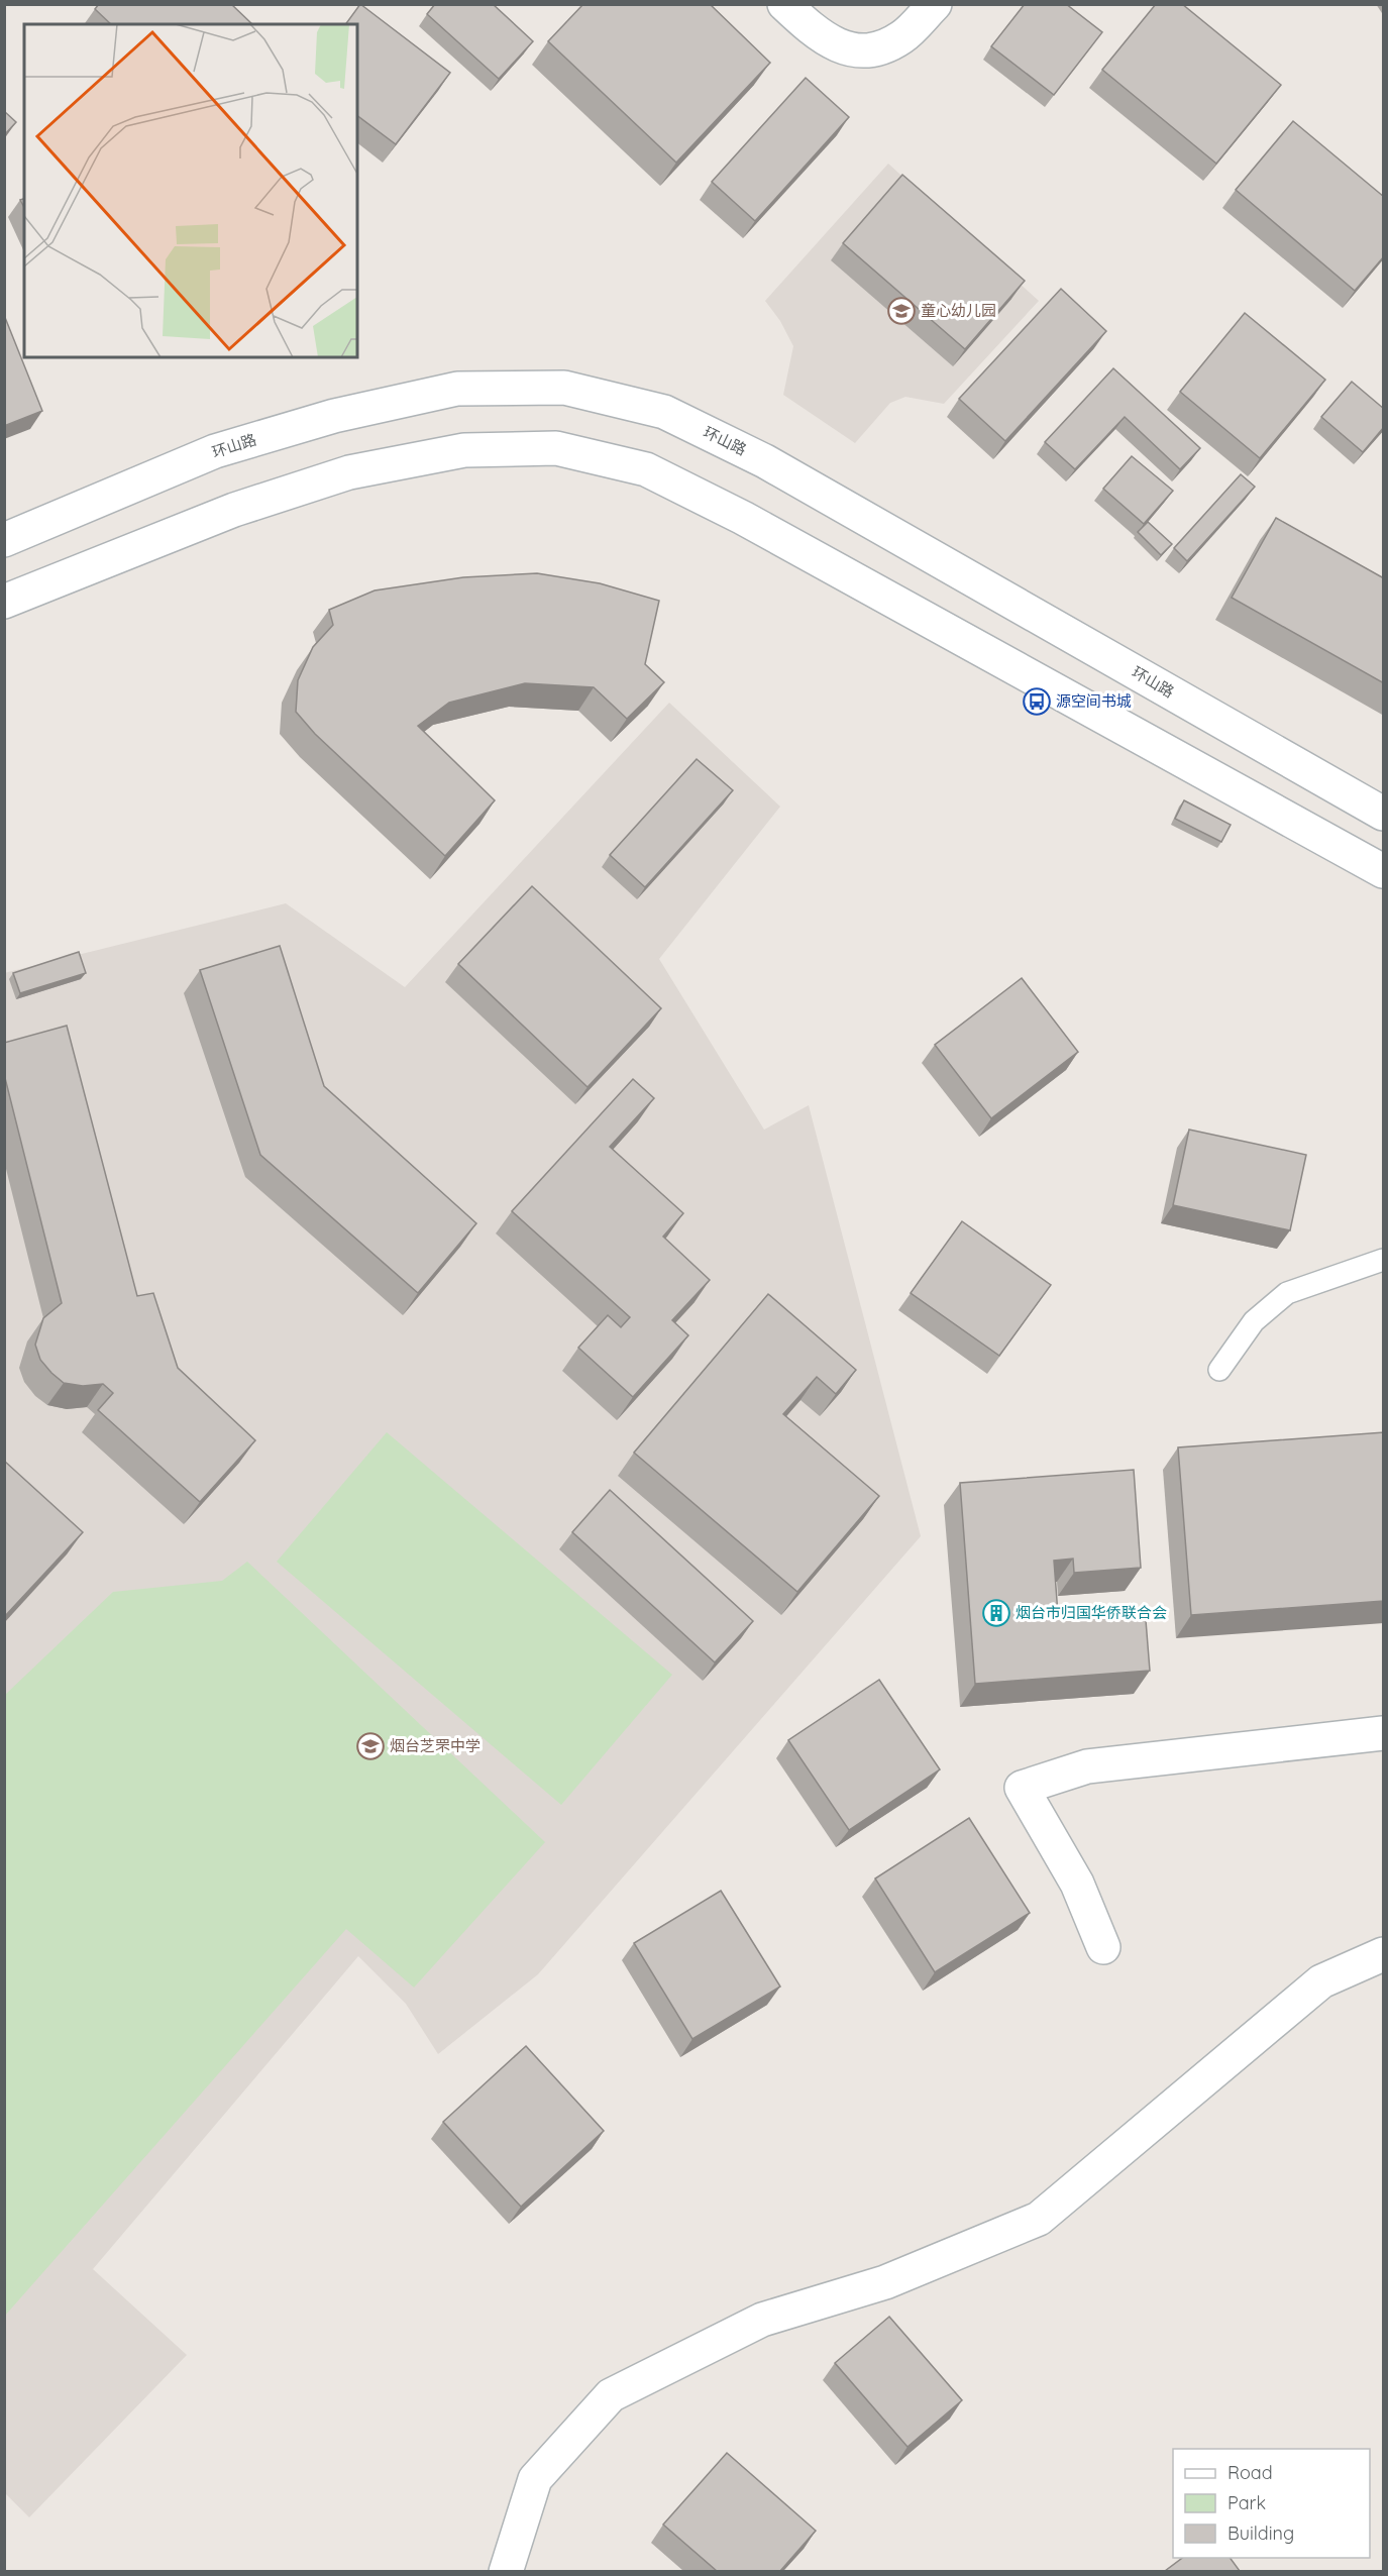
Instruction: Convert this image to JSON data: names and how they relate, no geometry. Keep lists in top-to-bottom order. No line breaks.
{"streets":{"main road":["环山路"]},"places":{"school or university":["童心幼儿园","烟台芝罘中学"],"bus stop":["源空间书城"],"building":["烟台市归国华侨联合会"]},"legend":["Road","Park","Building"]}
